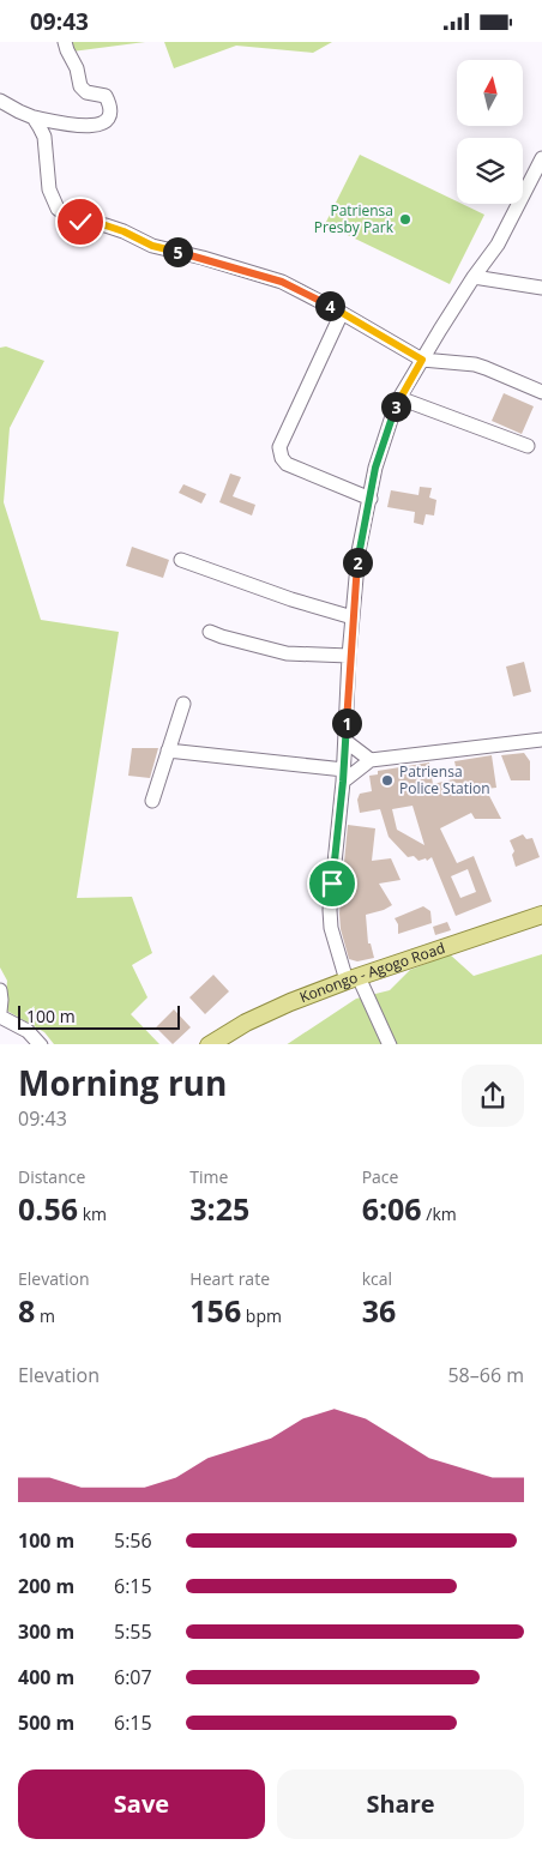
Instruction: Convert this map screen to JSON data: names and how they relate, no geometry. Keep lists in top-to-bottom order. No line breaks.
{"streets":{"main road":["Konongo - Agogo Road"]},"places":["Patriensa Presby Park","Patriensa Police Station"],"scale_bar":"100 m","north":"top","page":{"status":"09:43","pins":["5","4","3","2","1"],"scale":"100 m","heading":["Morning run","09:43"],"stats":[["Distance","0.56 km"],["Time","3:25"],["Pace","6:06 /km"],["Elevation","8 m"],["Heart rate","156 bpm"],["kcal","36"]],"chart":["Elevation","58–66 m"],"list":[{"name":"100 m","note":"5:56"},{"name":"200 m","note":"6:15"},{"name":"300 m","note":"5:55"},{"name":"400 m","note":"6:07"},{"name":"500 m","note":"6:15"}],"buttons":["Save","Share"]}}
